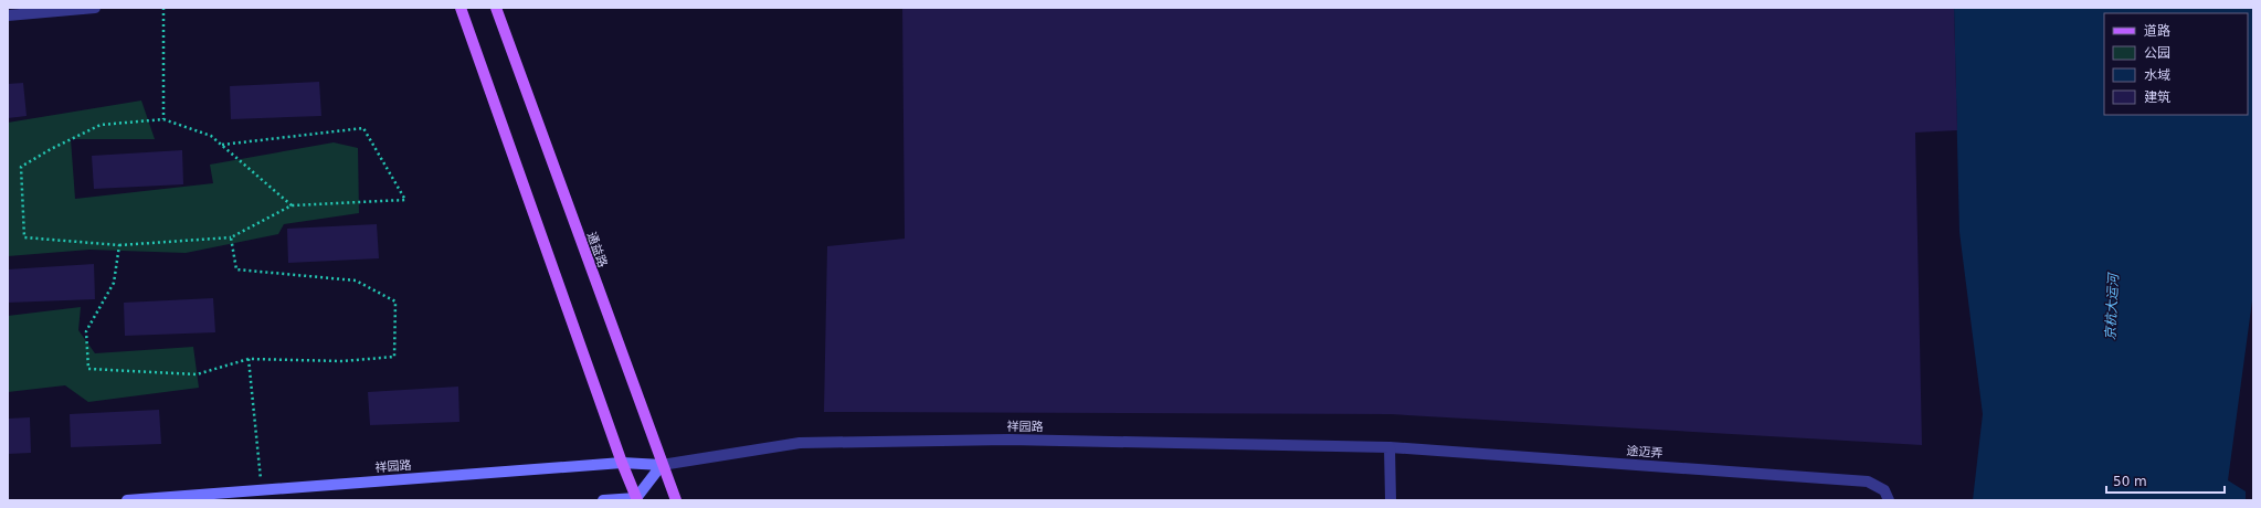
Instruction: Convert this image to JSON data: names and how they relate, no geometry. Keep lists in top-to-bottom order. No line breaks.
{"streets":{"main road":["通益路","祥园路"],"street":["途迈弄"]},"crossings":[["通益路","祥园路"],["祥园路","途迈弄"]],"water":["京杭大运河"],"legend":["道路","公园","水域","建筑"],"scale_bar":"50 m"}
